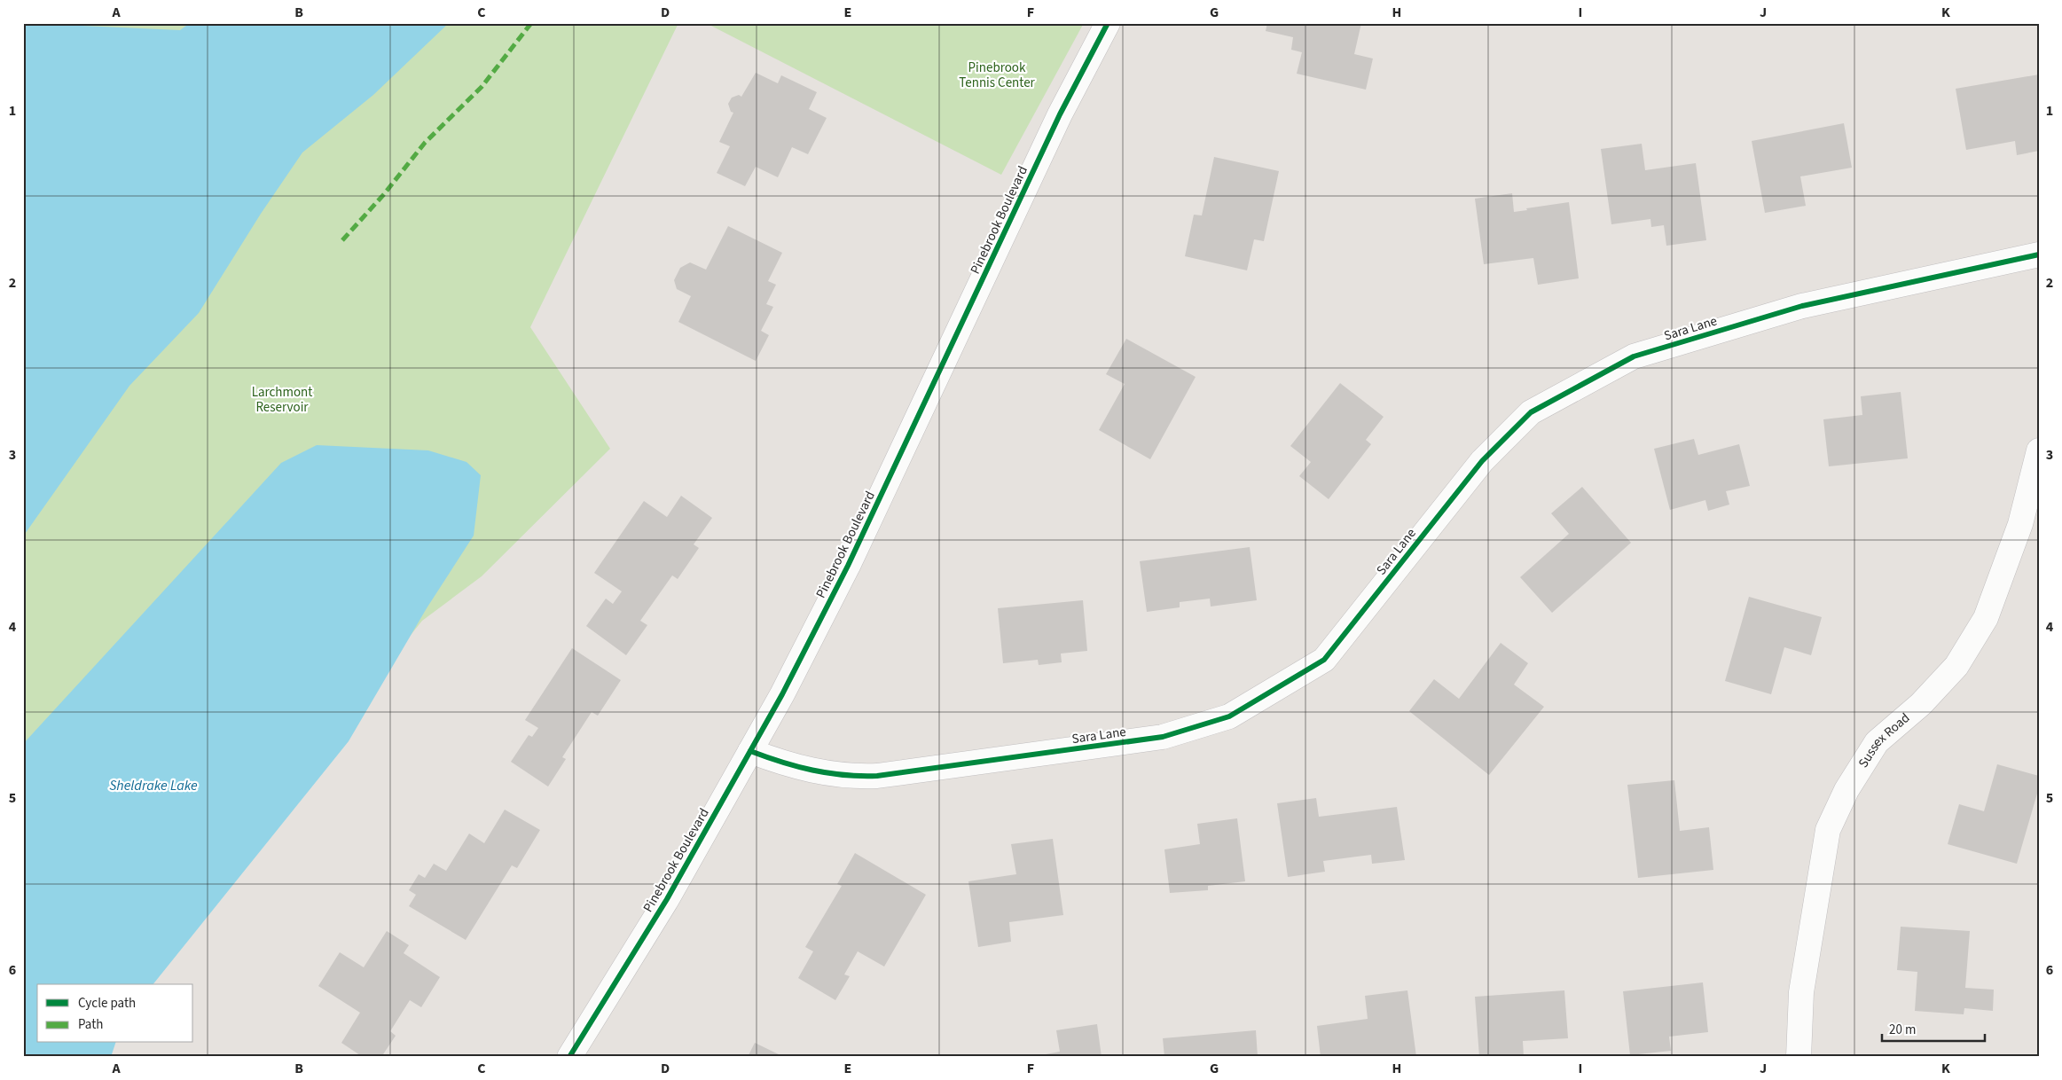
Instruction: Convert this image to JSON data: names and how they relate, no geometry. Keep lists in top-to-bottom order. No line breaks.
{"streets":{"street":["Pinebrook Boulevard","Sara Lane","Sussex Road"]},"crossings":[["Pinebrook Boulevard","Sara Lane"]],"water":["Sheldrake Lake"],"parks":["Pinebrook Tennis Center","Larchmont Reservoir"],"legend":["Cycle path","Path"],"scale_bar":"20 m","grid":{"columns":["A","B","C","D","E","F","G","H","I","J","K"],"rows":["1","2","3","4","5","6"]}}
